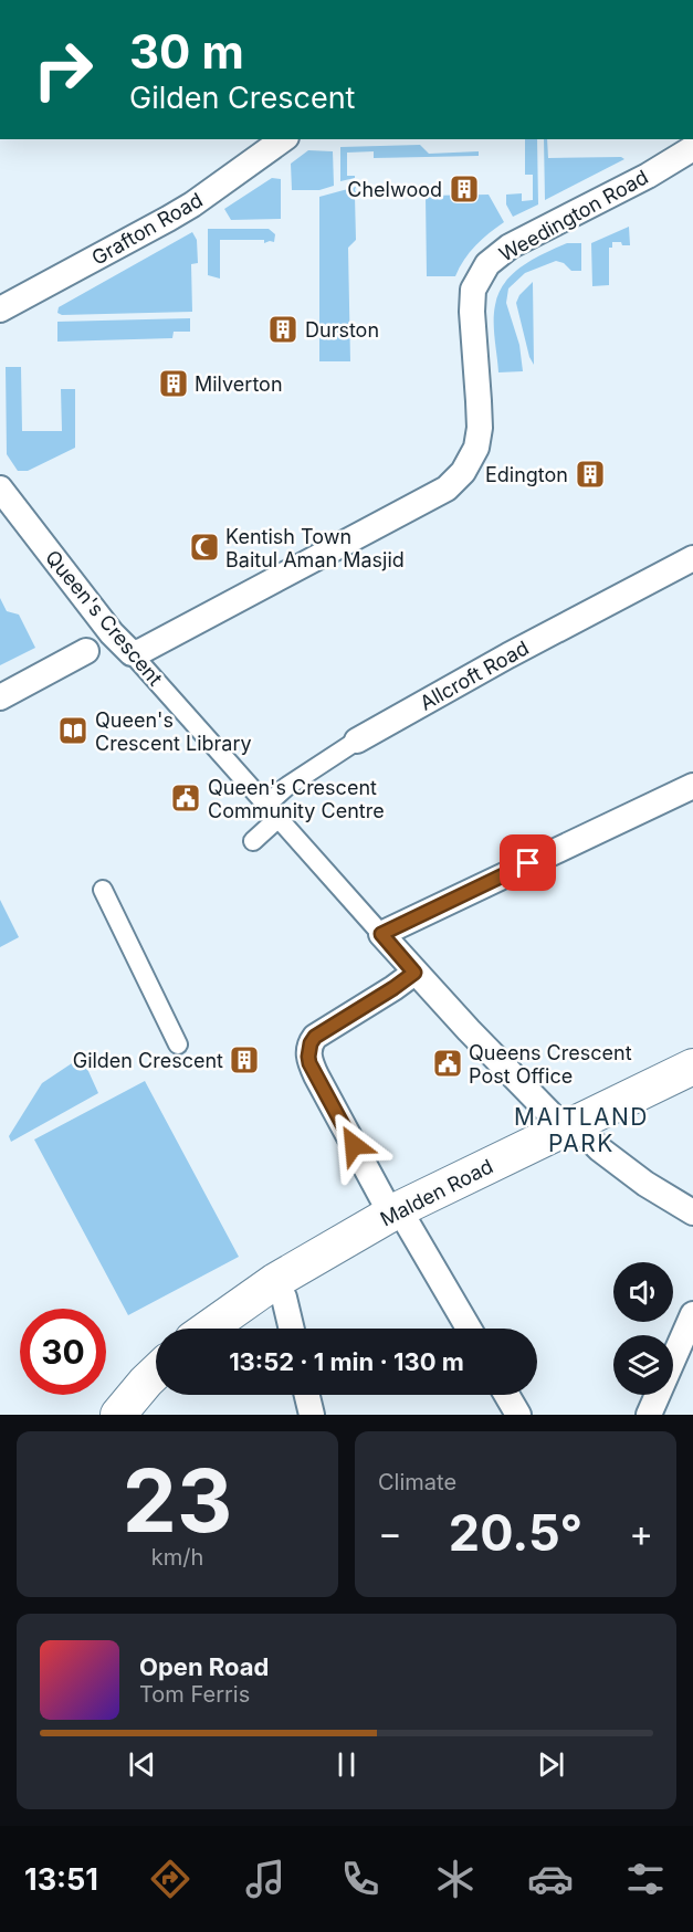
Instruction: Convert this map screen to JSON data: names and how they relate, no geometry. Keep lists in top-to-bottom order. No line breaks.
{"streets":{"main road":["Malden Road"],"street":["Weedington Road","Grafton Road","Queen's Crescent","Allcroft Road"]},"crossings":[["Weedington Road","Queen's Crescent"],["Queen's Crescent","Allcroft Road"],["Queen's Crescent","Malden Road"]],"districts":["MAITLAND PARK"],"places":{"building":["Chelwood","Durston","Milverton","Edington","Gilden Crescent"],"mosque":["Kentish Town Baitul Aman Masjid"],"library":["Queen's Crescent Library"],"public building":["Queen's Crescent Community Centre","Queens Crescent Post Office"]},"page":{"turn":["30 m","Gilden Crescent"],"limit":"30","trip":"13:52 · 1 min · 130 m","tile":[["23","km/h"],"Climate"],"heat":["−","20.5°","+"],"song":["Open Road","Tom Ferris"],"tabs":"13:51"}}
